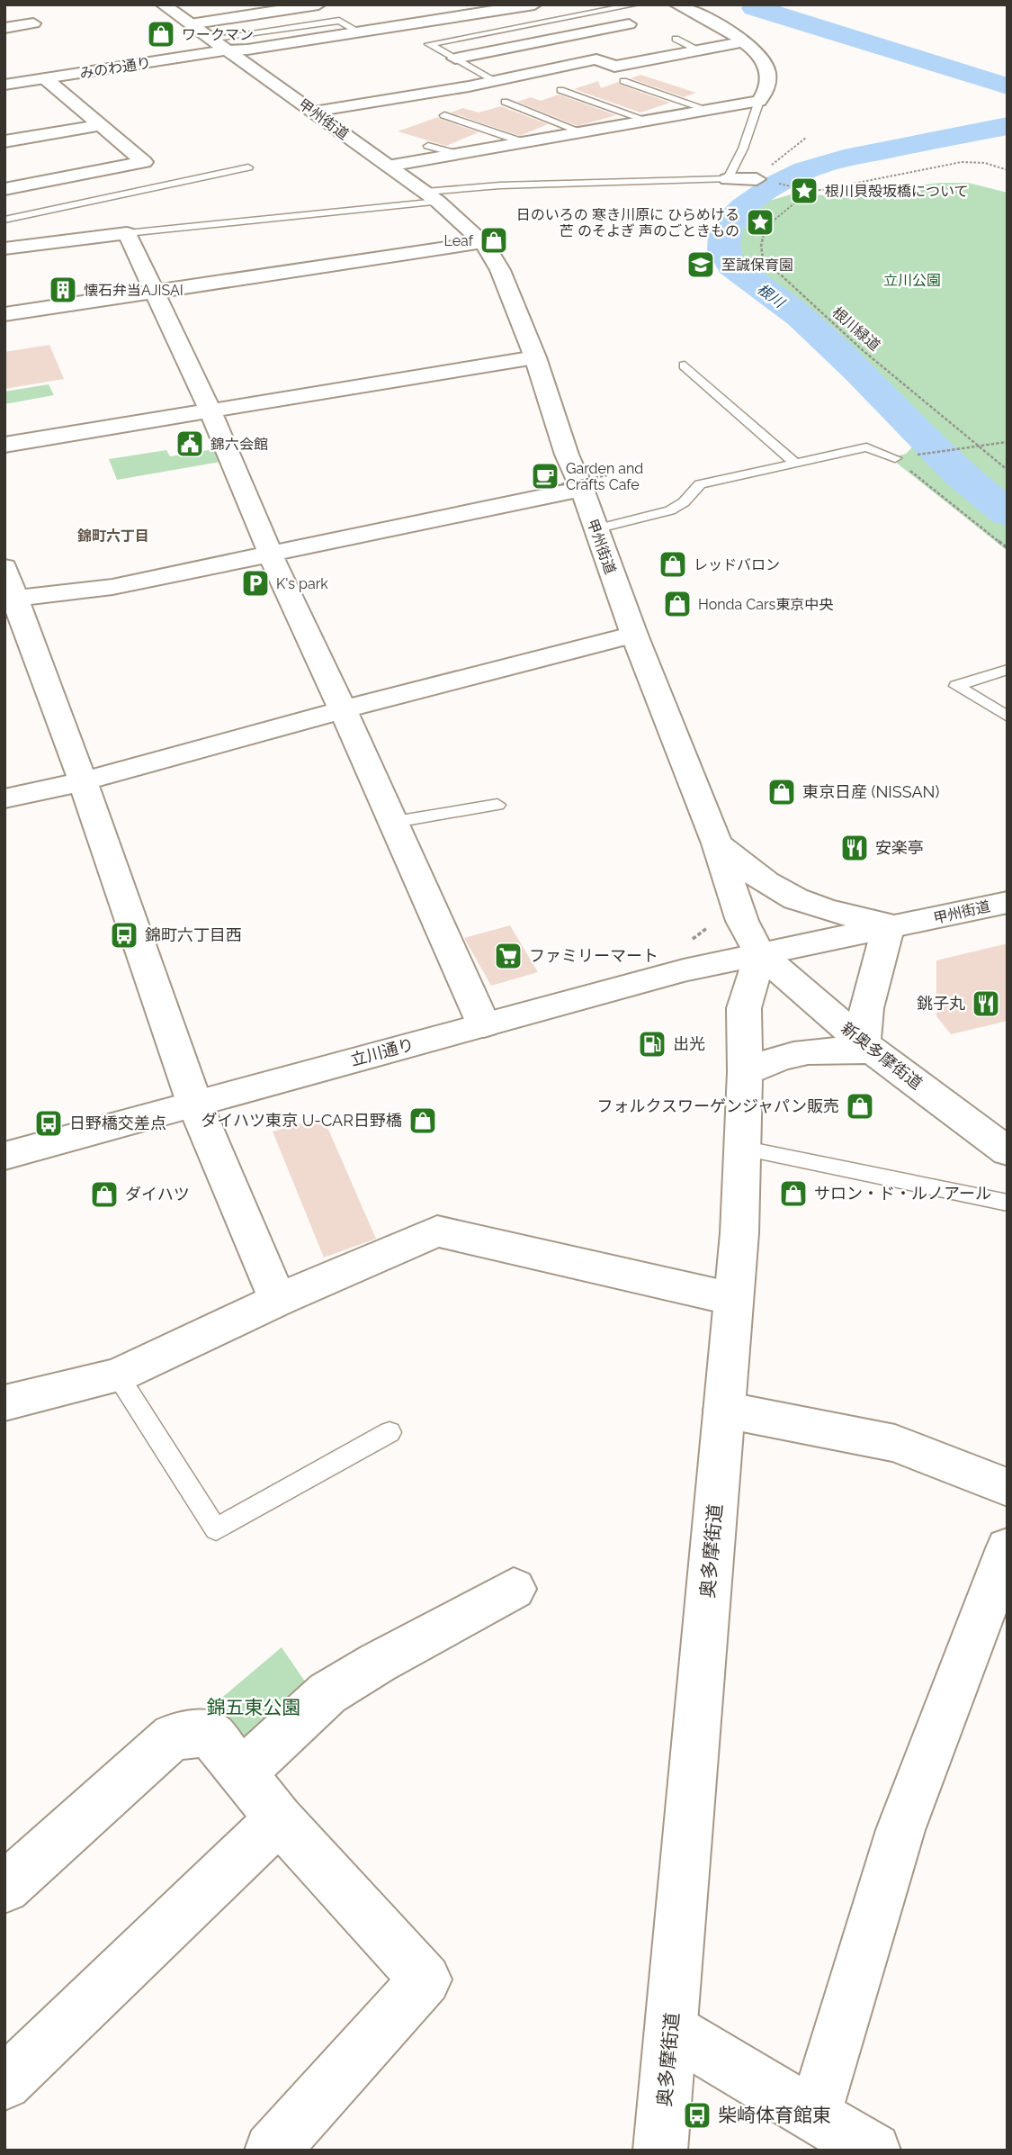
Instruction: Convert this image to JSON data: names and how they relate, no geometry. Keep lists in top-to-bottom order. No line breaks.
{"streets":{"street":["みのわ通り","甲州街道","立川通り","新奥多摩街道","奥多摩街道"],"path":["根川緑道"]},"crossings":[["みのわ通り","甲州街道"],["甲州街道","立川通り"],["甲州街道","新奥多摩街道"],["甲州街道","奥多摩街道"],["立川通り","新奥多摩街道"],["立川通り","奥多摩街道"],["新奥多摩街道","奥多摩街道"]],"districts":["錦町六丁目"],"water":["根川"],"parks":["立川公園","錦五東公園"],"places":{"shop":["ワークマン","Leaf","レッドバロン","Honda Cars東京中央","東京日産 (NISSAN)","フォルクスワーゲンジャパン販売","ダイハツ東京 U-CAR日野橋","サロン・ド・ルノアール","ダイハツ"],"place":["根川貝殻坂橋について","日のいろの 寒き川原に ひらめける 芒 のそよぎ 声のごときもの"],"school or university":["至誠保育園"],"building":["懐石弁当AJISAI"],"public building":["錦六会館"],"cafe":["Garden and Crafts Cafe"],"parking":["K's park"],"restaurant":["安楽亭","銚子丸"],"bus stop":["錦町六丁目西","日野橋交差点","柴崎体育館東"],"supermarket":["ファミリーマート"],"fuel station":["出光"]}}
